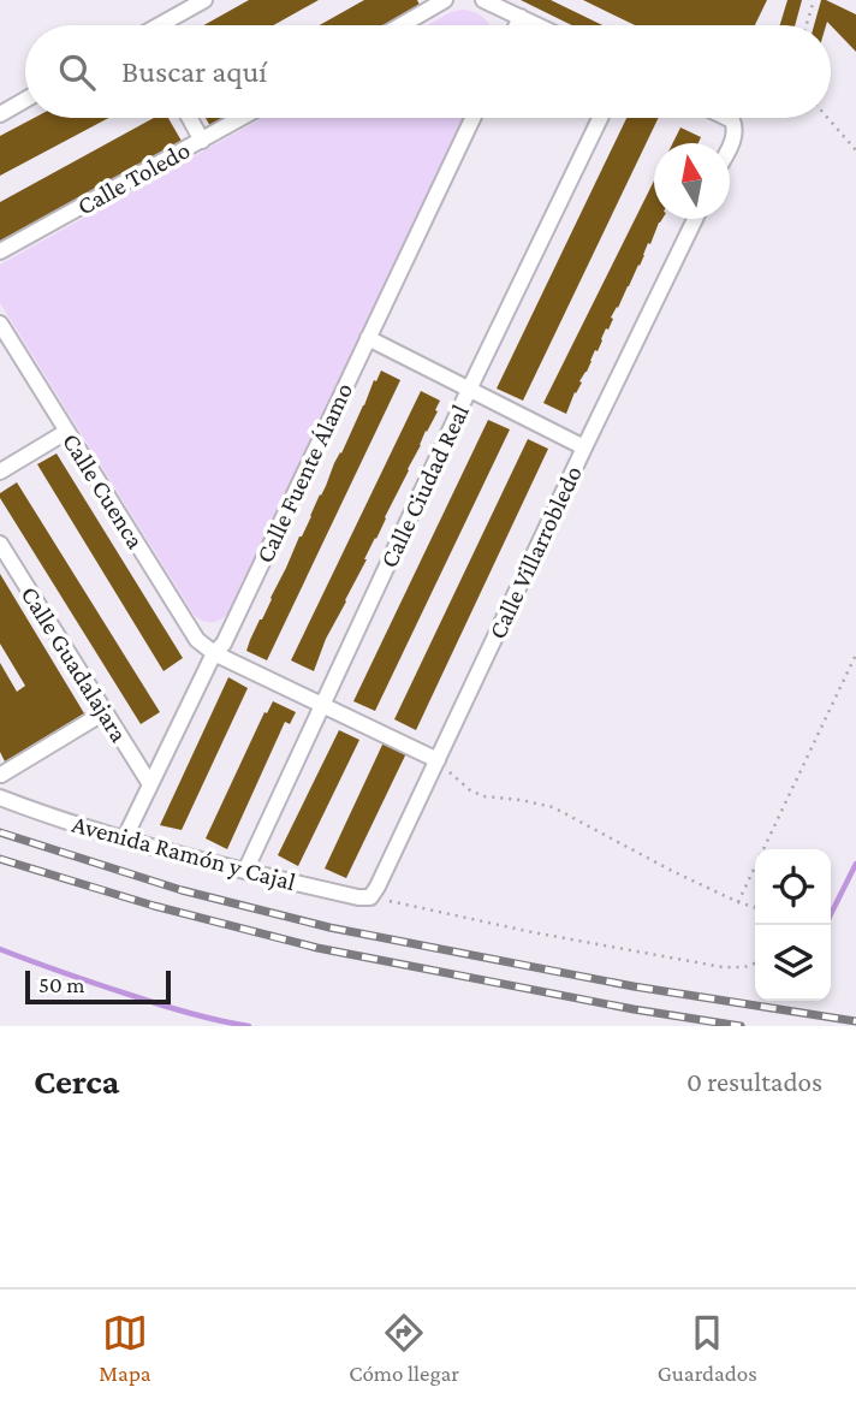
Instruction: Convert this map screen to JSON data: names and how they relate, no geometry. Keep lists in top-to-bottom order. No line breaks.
{"streets":{"street":["Calle Toledo","Calle Fuente Álamo","Calle Ciudad Real","Calle Cuenca","Calle Villarrobledo","Calle Guadalajara","Avenida Ramón y Cajal"]},"crossings":[["Calle Fuente Álamo","Calle Cuenca"],["Calle Fuente Álamo","Calle Guadalajara"],["Calle Fuente Álamo","Avenida Ramón y Cajal"],["Calle Ciudad Real","Avenida Ramón y Cajal"],["Calle Villarrobledo","Avenida Ramón y Cajal"]],"scale_bar":"50 m","north":"top","page":{"search":"Buscar aquí","scale":"50 m","heading":["Cerca","0 resultados"],"nav":["Mapa","Cómo llegar","Guardados"]}}
